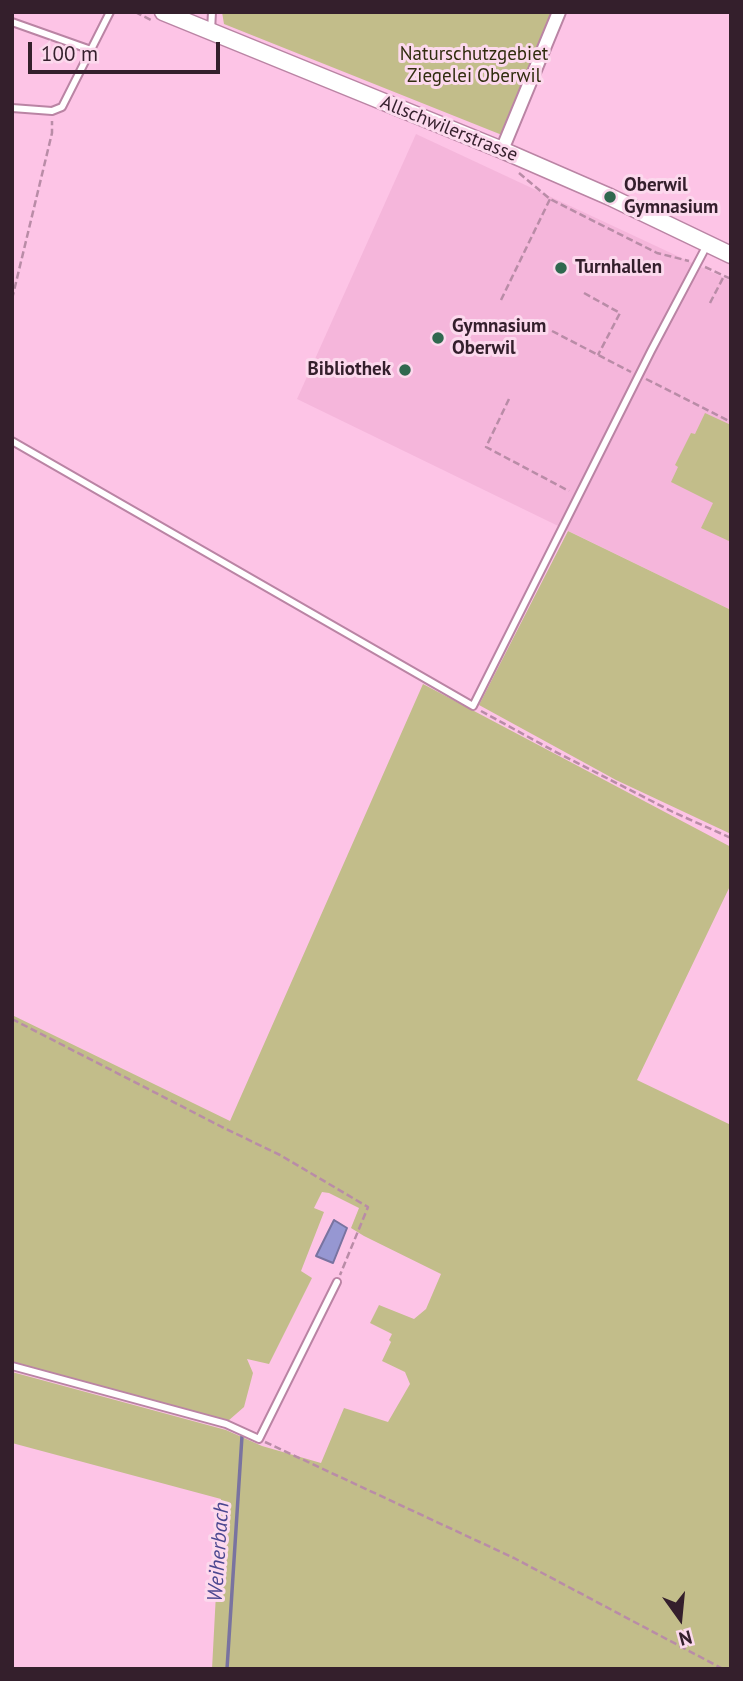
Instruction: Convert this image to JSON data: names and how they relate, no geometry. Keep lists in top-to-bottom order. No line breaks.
{"streets":{"street":["Allschwilerstrasse"]},"water":["Weiherbach"],"parks":["Naturschutzgebiet Ziegelei Oberwil"],"places":["Oberwil Gymnasium","Turnhallen","Gymnasium Oberwil","Bibliothek"],"scale_bar":"100 m","north":"bottom"}
